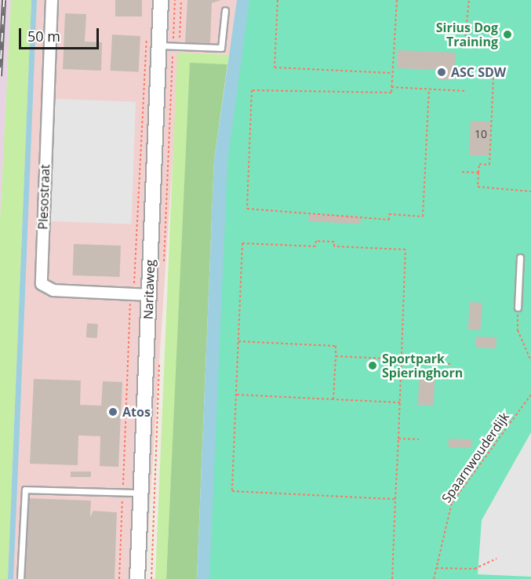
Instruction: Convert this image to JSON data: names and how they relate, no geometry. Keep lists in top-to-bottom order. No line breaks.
{"streets":{"street":["Plesostraat","Naritaweg"],"path":["Spaarnwouderdijk"]},"crossings":[["Plesostraat","Naritaweg"]],"places":["Sirius Dog Training","ASC SDW","Sportpark Spieringhorn","Atos"],"house_numbers":["10"],"scale_bar":"50 m"}
